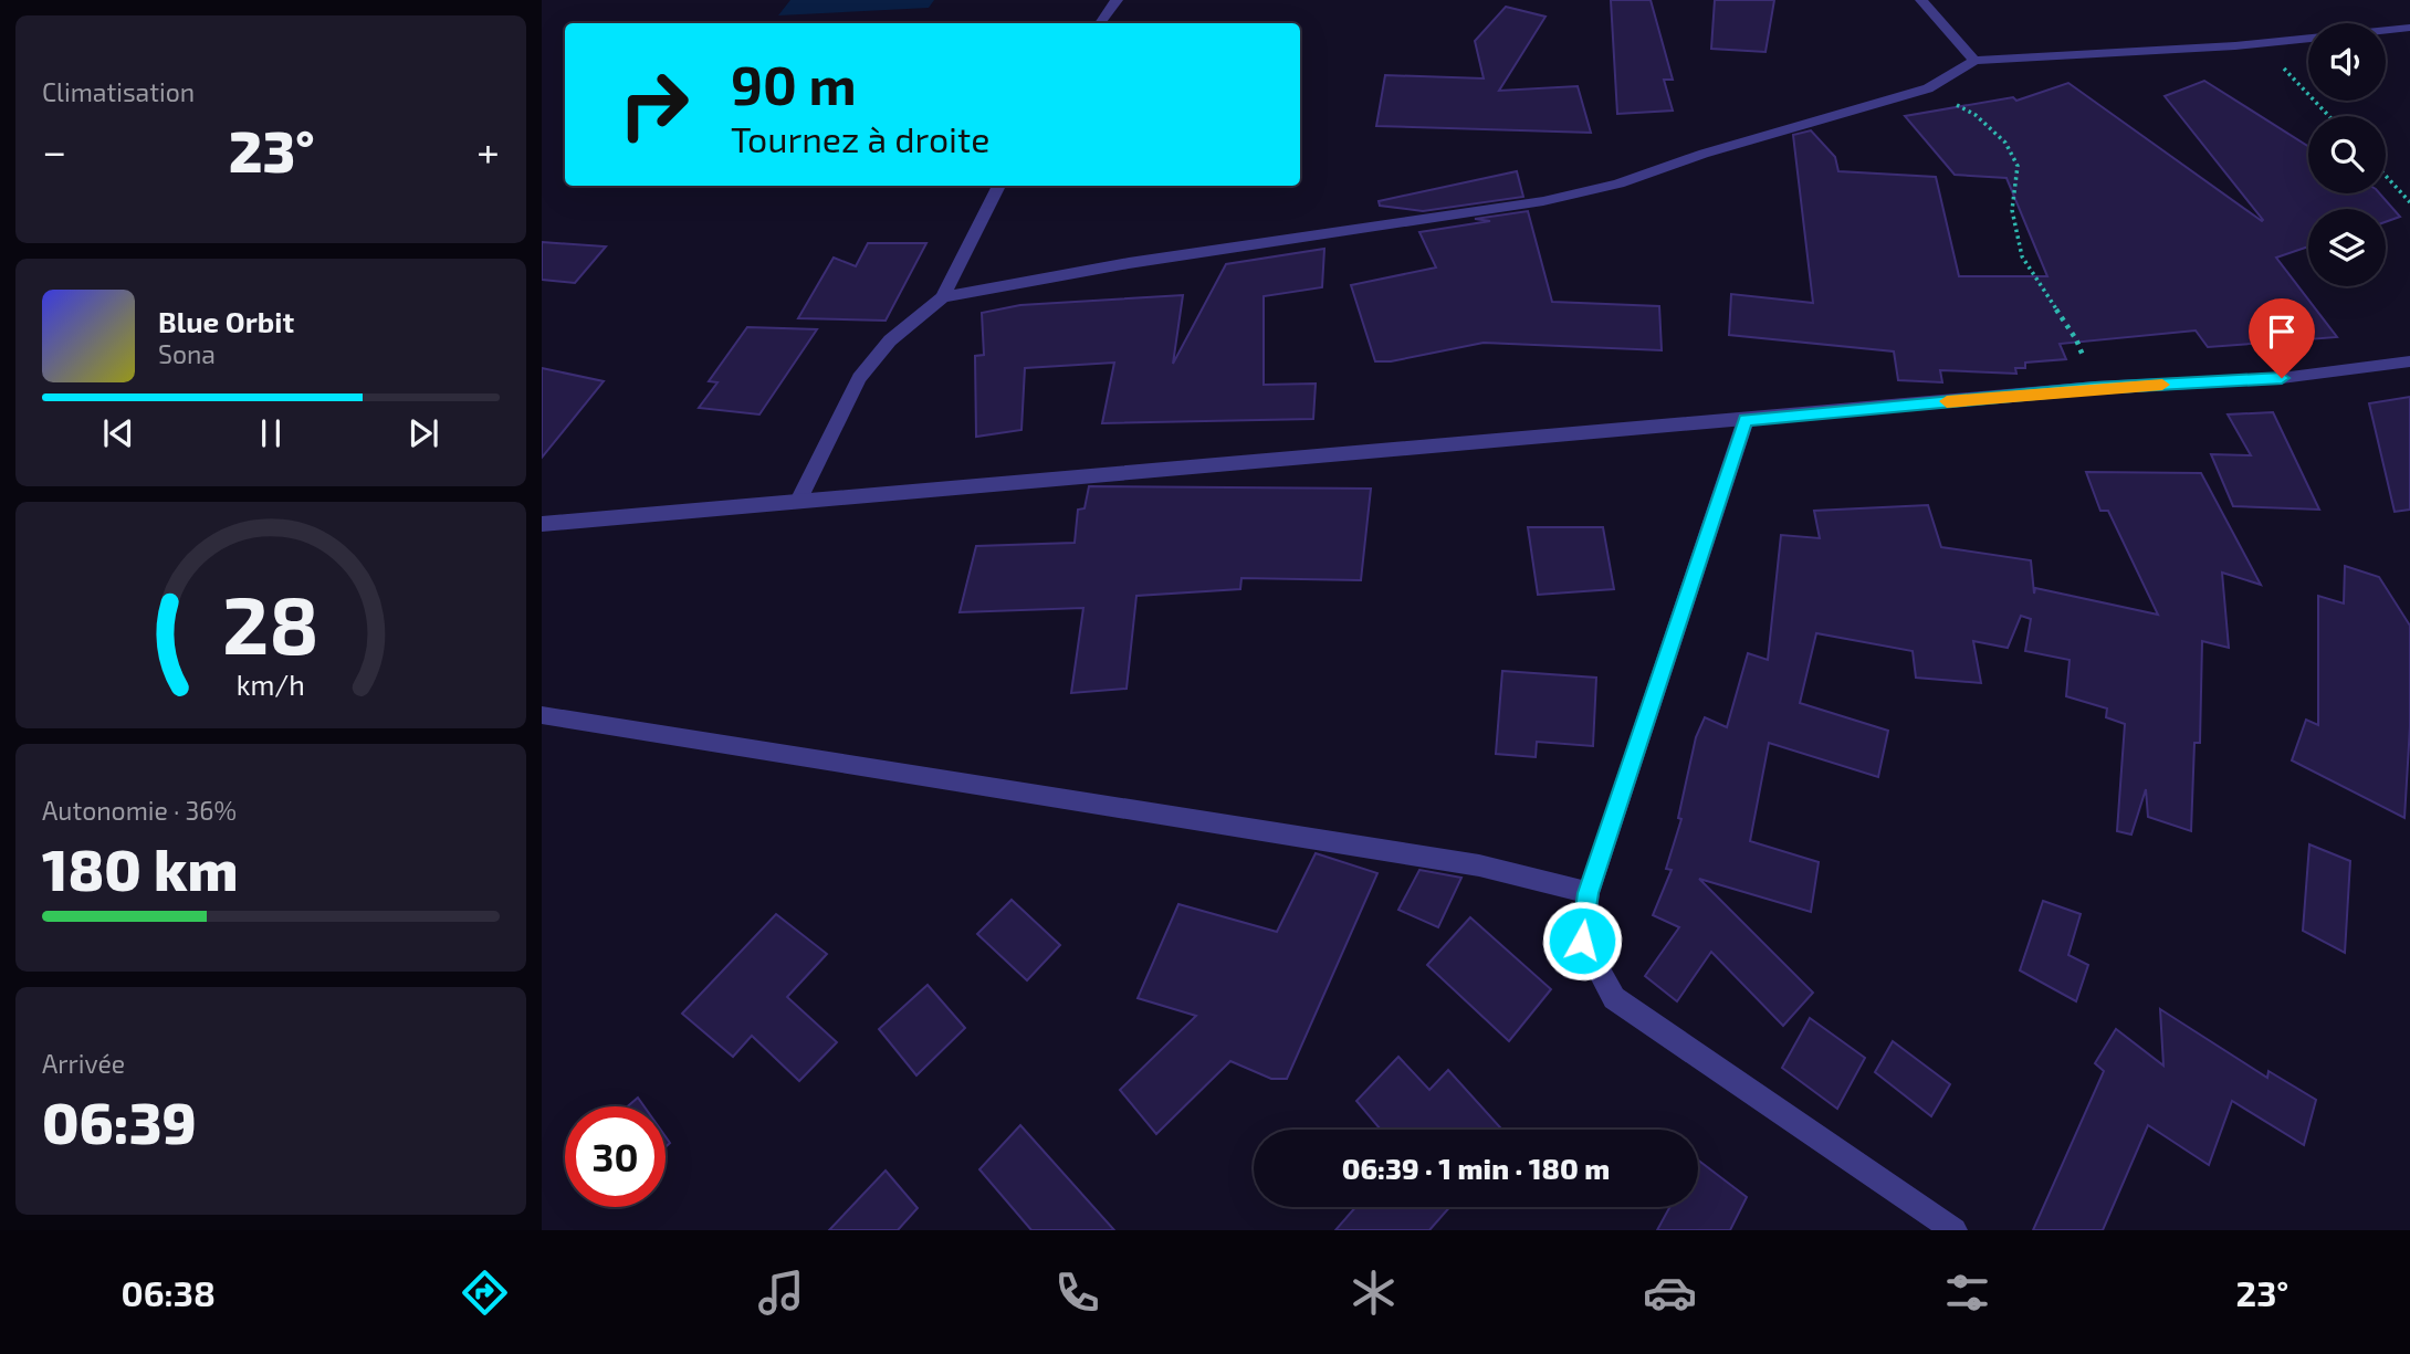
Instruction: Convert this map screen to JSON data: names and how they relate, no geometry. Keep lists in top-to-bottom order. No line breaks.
{"page":{"tile":["Climatisation",["Autonomie · 36%","180 km"],["Arrivée","06:39"]],"turn":["90 m","Tournez à droite"],"heat":["−","23°","+"],"song":["Blue Orbit","Sona"],"limit":"30","trip":"06:39 · 1 min · 180 m","tabs":["06:38","23°"],"gauge":["28","km/h"]}}
